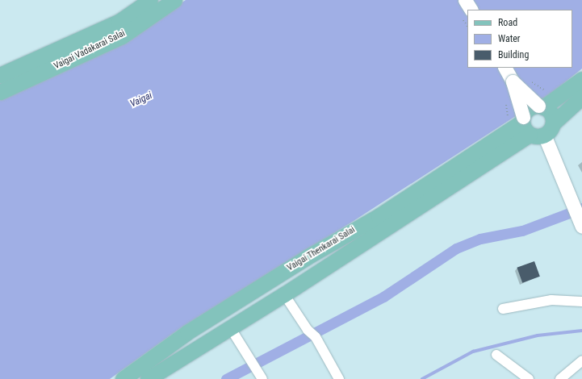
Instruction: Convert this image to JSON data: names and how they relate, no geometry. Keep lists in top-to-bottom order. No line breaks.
{"streets":{"main road":["Vaigai Vadakarai Salai","Vaigai Thenkarai Salai"]},"water":["Vaigai"],"legend":["Road","Water","Building"]}
